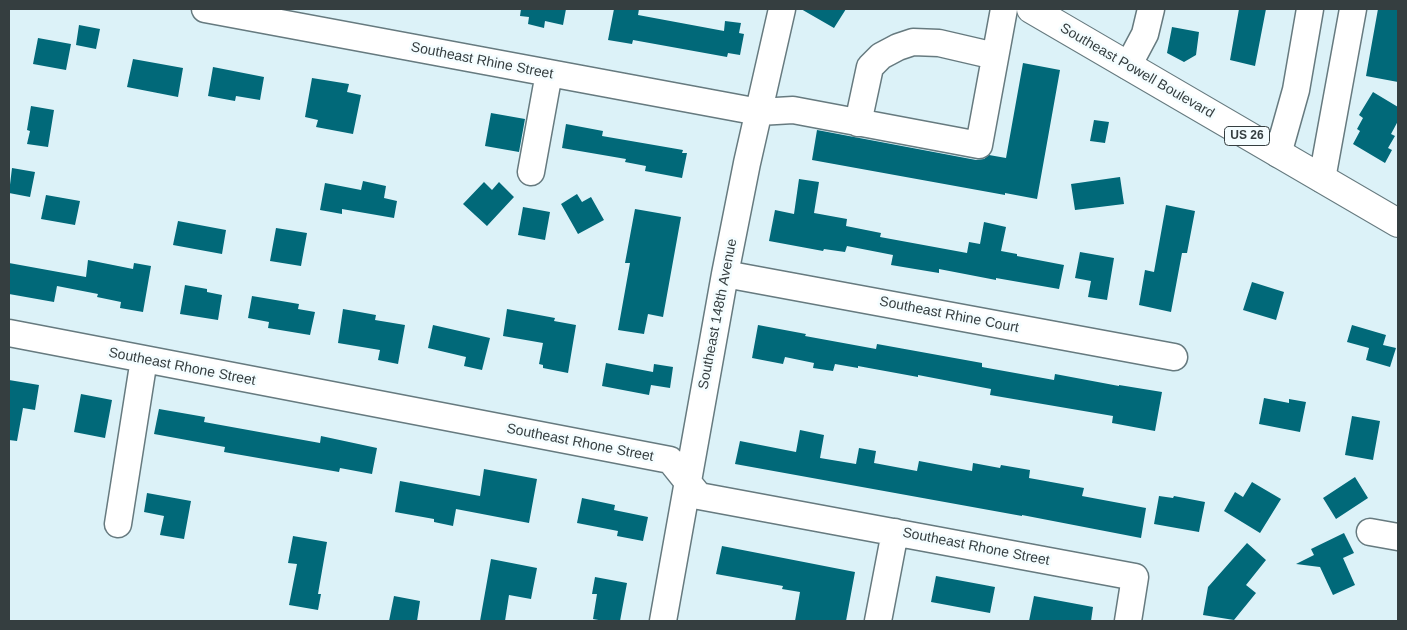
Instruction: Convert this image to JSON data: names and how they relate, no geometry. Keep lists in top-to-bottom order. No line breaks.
{"streets":{"main road":["Southeast Powell Boulevard","US 26"],"street":["Southeast Rhine Street","Southeast 148th Avenue","Southeast Rhine Court","Southeast Rhone Street"]},"crossings":[["Southeast Rhine Street","Southeast 148th Avenue"],["Southeast 148th Avenue","Southeast Rhine Court"],["Southeast 148th Avenue","Southeast Rhone Street"]]}
